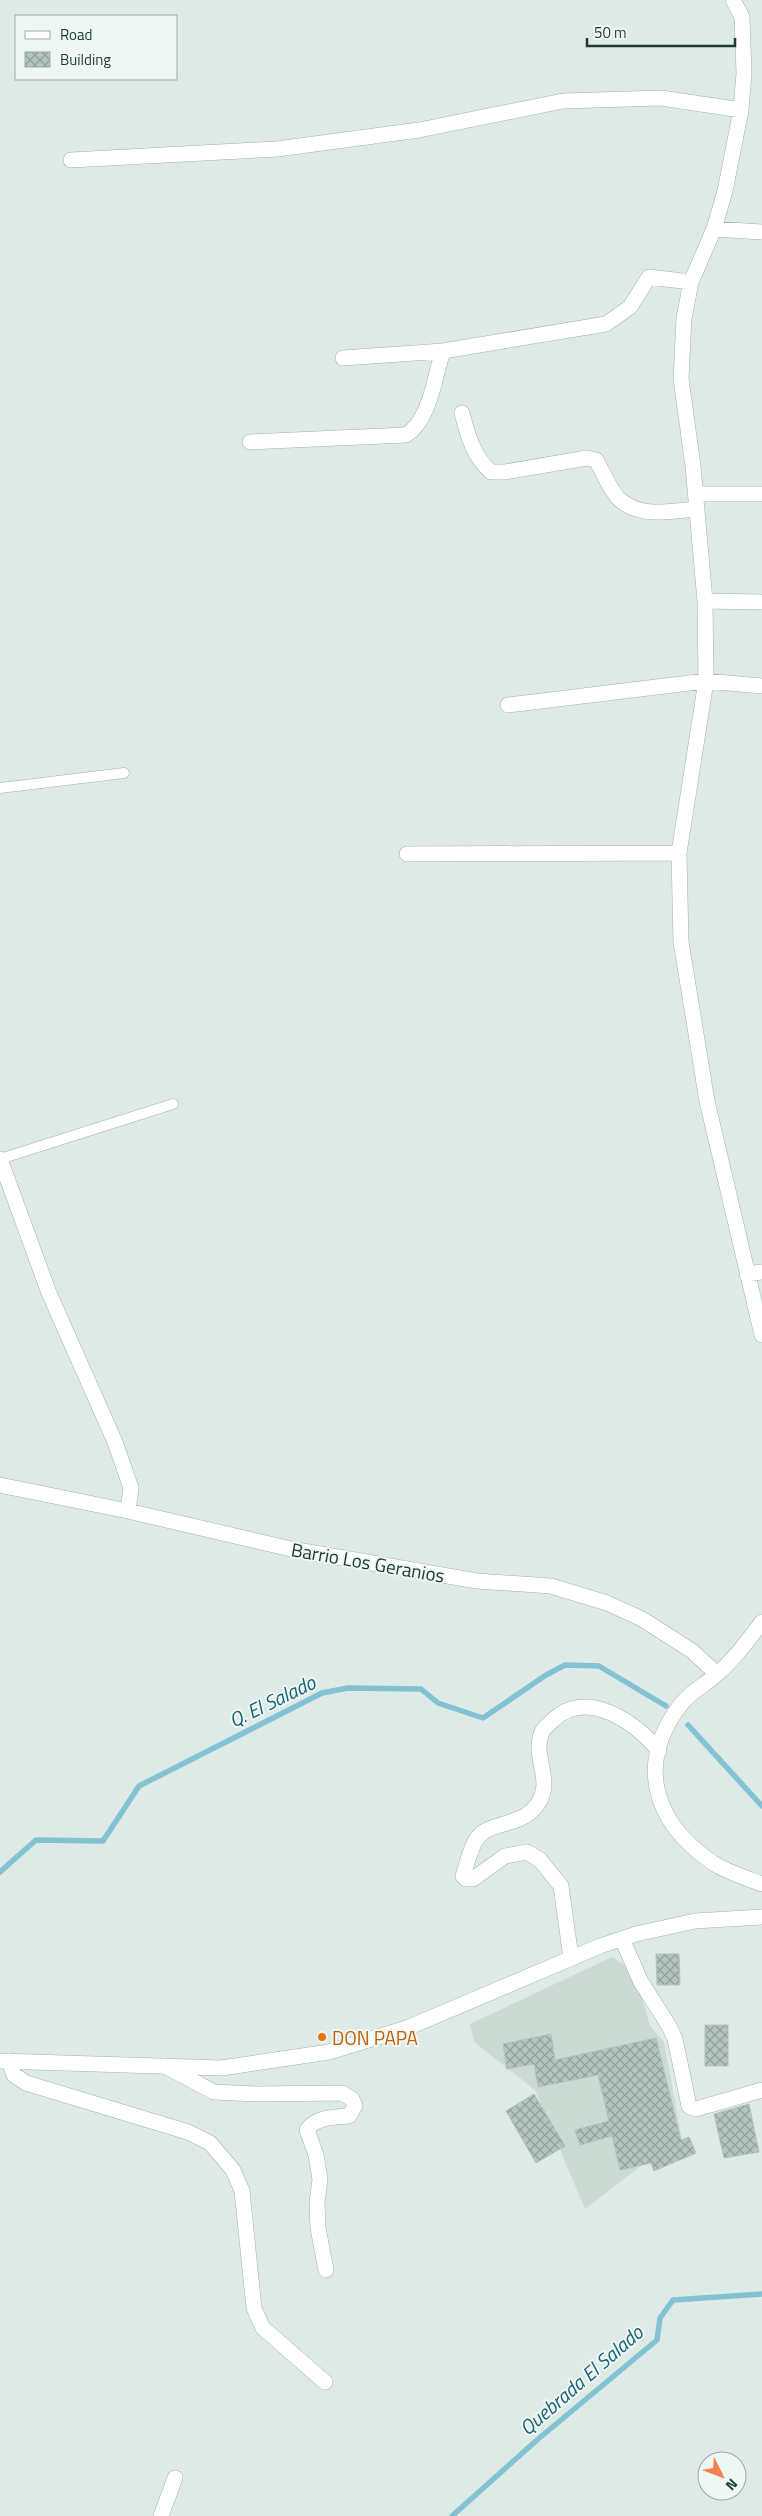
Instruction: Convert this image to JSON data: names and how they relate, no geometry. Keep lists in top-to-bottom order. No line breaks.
{"streets":{"street":["Barrio Los Geranios"]},"water":["Q. El Salado","Quebrada El Salado"],"places":["DON PAPA"],"legend":["Road","Building"],"scale_bar":"50 m","north":"bottom right"}
